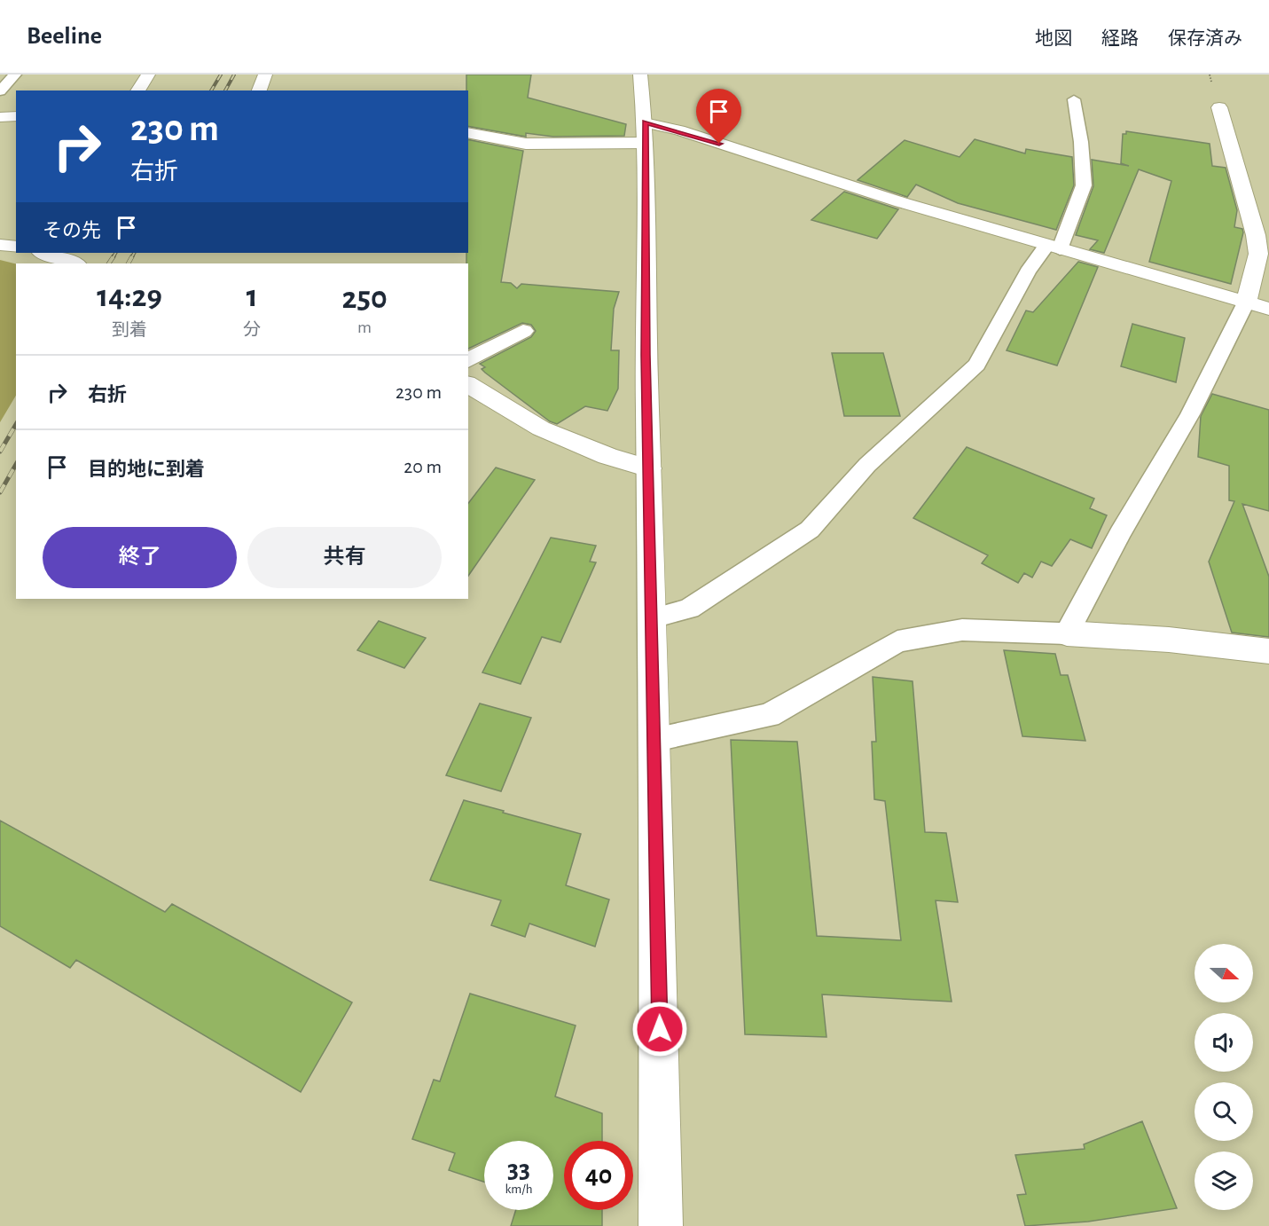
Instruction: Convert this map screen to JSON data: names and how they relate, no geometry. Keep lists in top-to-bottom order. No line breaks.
{"north":"right","page":{"header":"Beeline","nav":["地図","経路","保存済み"],"turn":["230 m","右折"],"then":"その先","eta":["14:29","到着","1","分","250","m"],"list":[{"name":"右折","value":"230 m"},{"name":"目的地に到着","value":"20 m"}],"buttons":["終了","共有"],"speed":"33 km/h","limit":"40"}}
